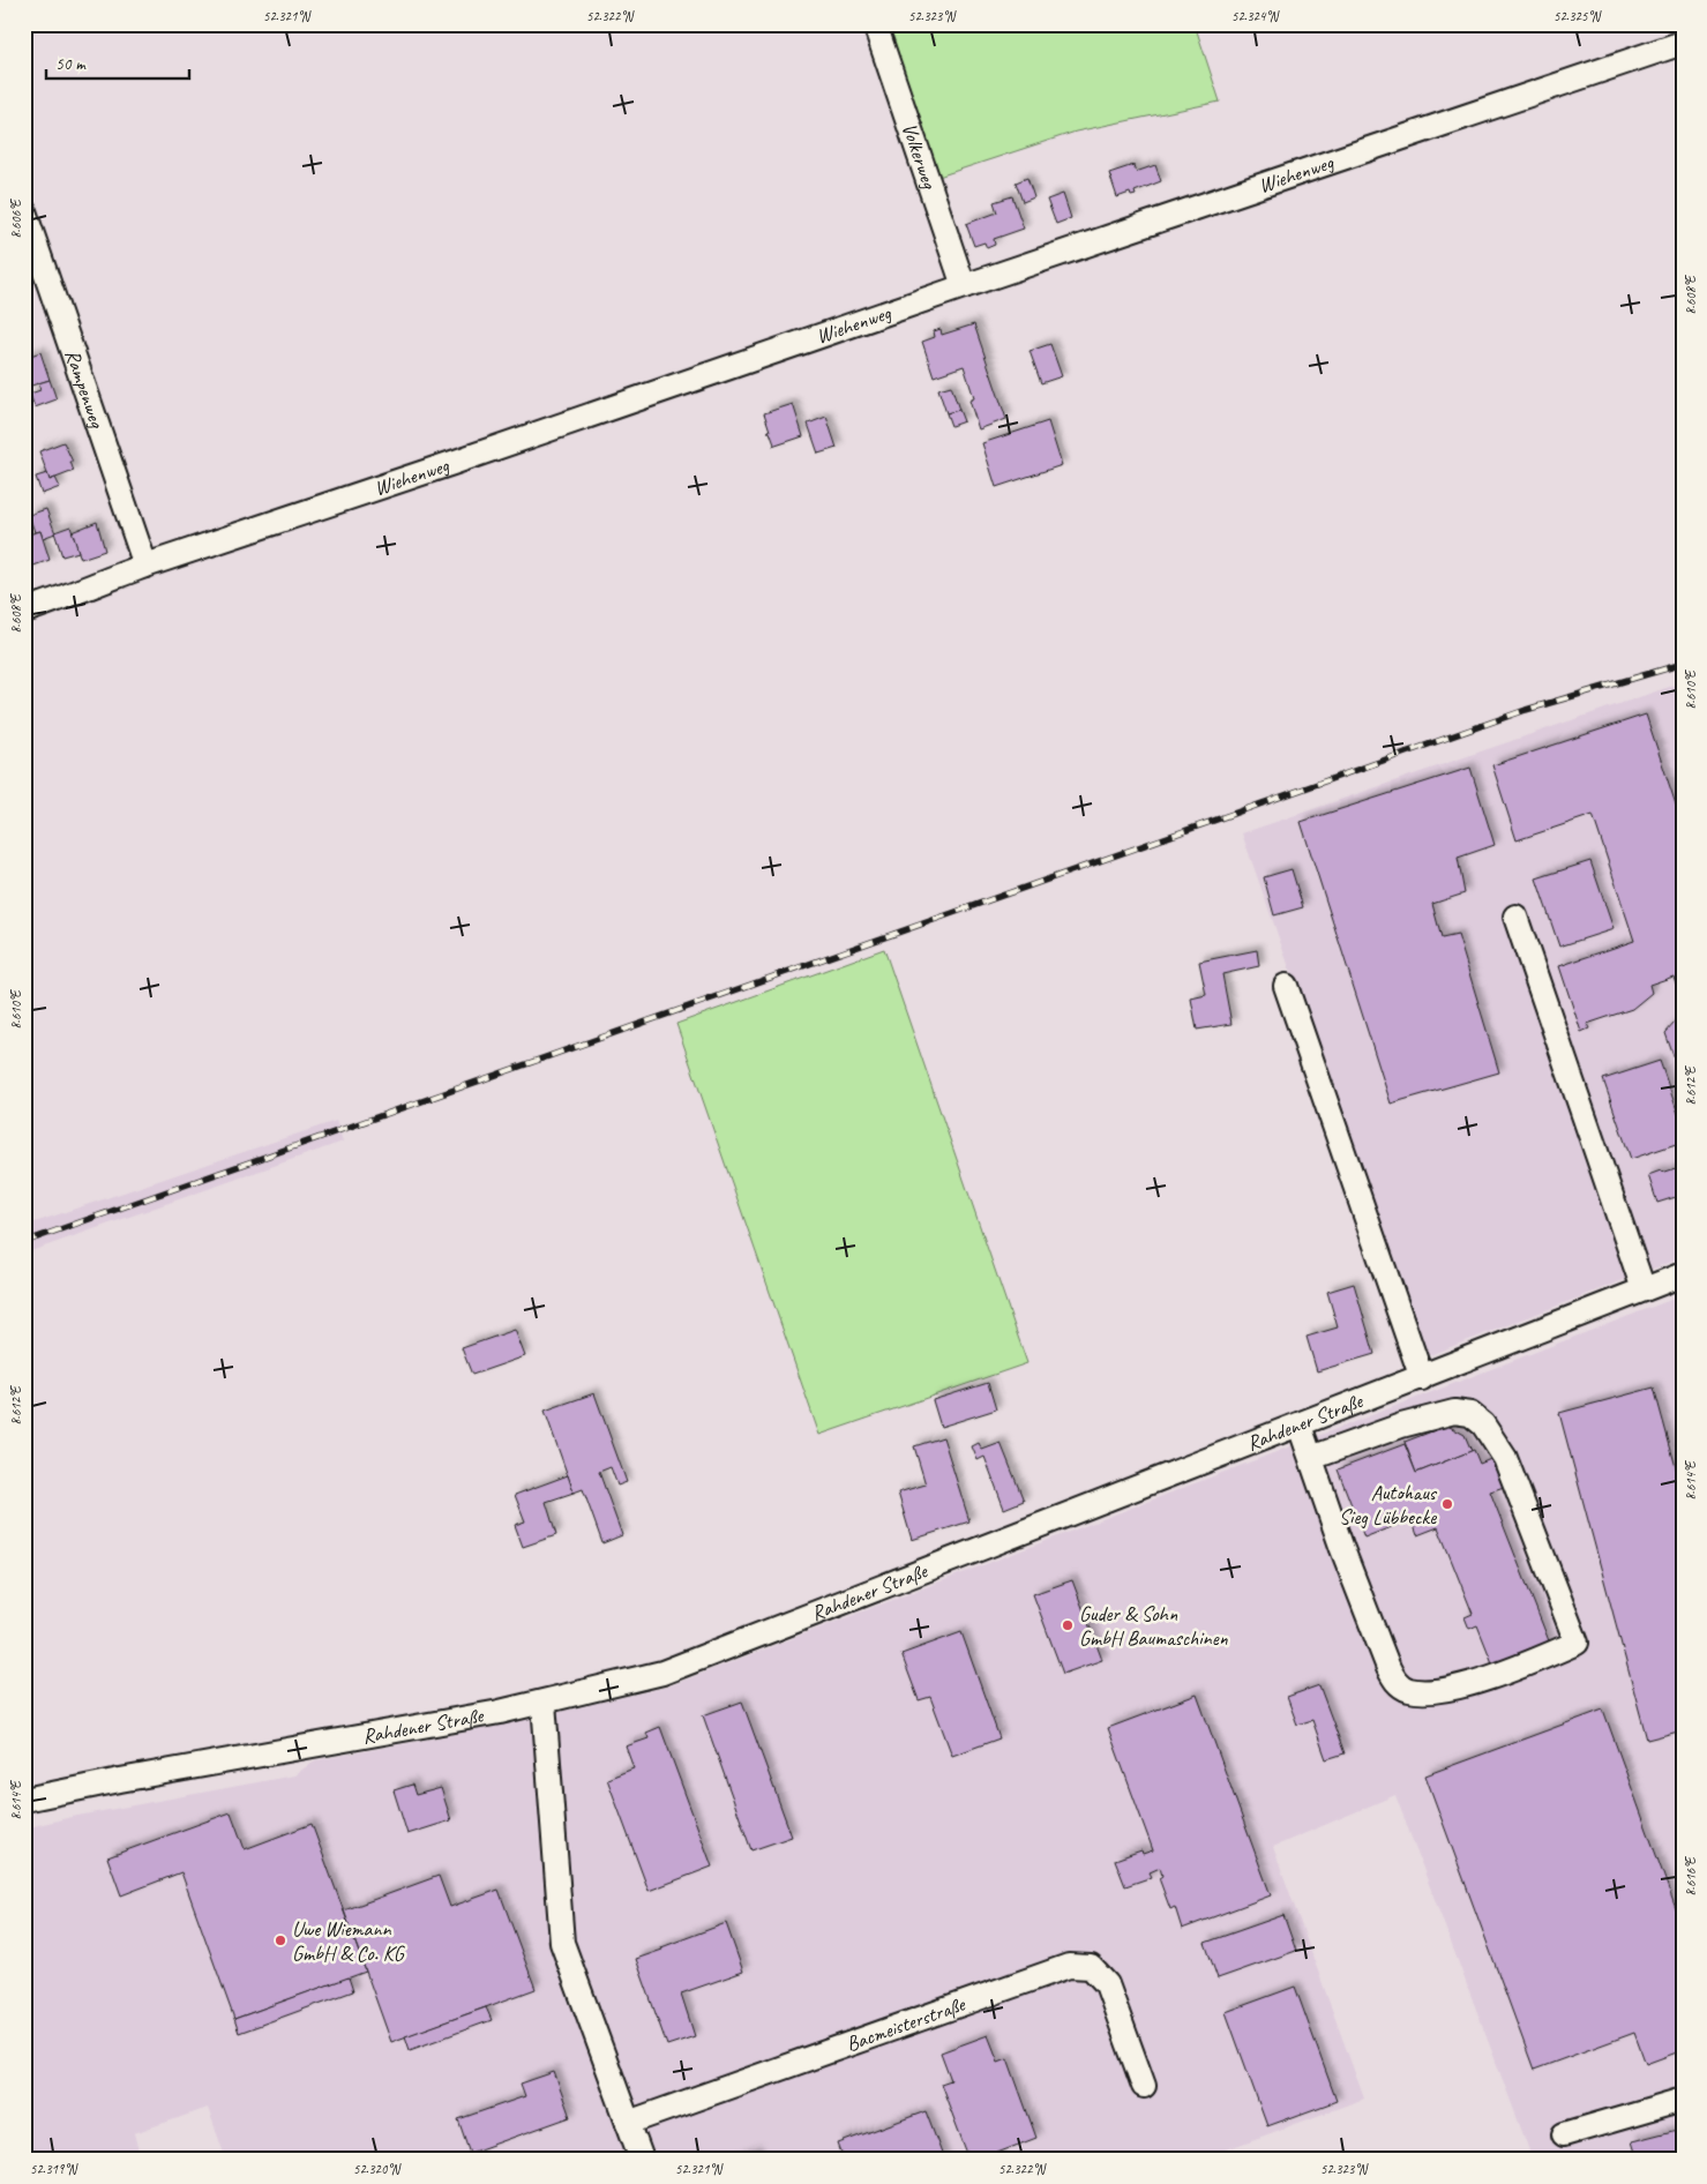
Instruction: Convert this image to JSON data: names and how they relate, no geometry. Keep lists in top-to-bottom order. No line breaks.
{"streets":{"street":["Volkerweg","Wiehenweg","Rampenweg","Rahdener Straße","Bacmeisterstraße"]},"crossings":[["Volkerweg","Wiehenweg"],["Wiehenweg","Rampenweg"]],"places":["Autohaus Sieg Lübbecke","Guder & Sohn GmbH Baumaschinen","Uwe Wiemann GmbH & Co. KG"],"scale_bar":"50 m","coordinates":["52.321°N","52.322°N","52.323°N","52.324°N","52.325°N","8.606°E","8.608°E","8.610°E","8.612°E","8.614°E","8.616°E","52.319°N","52.320°N"]}
